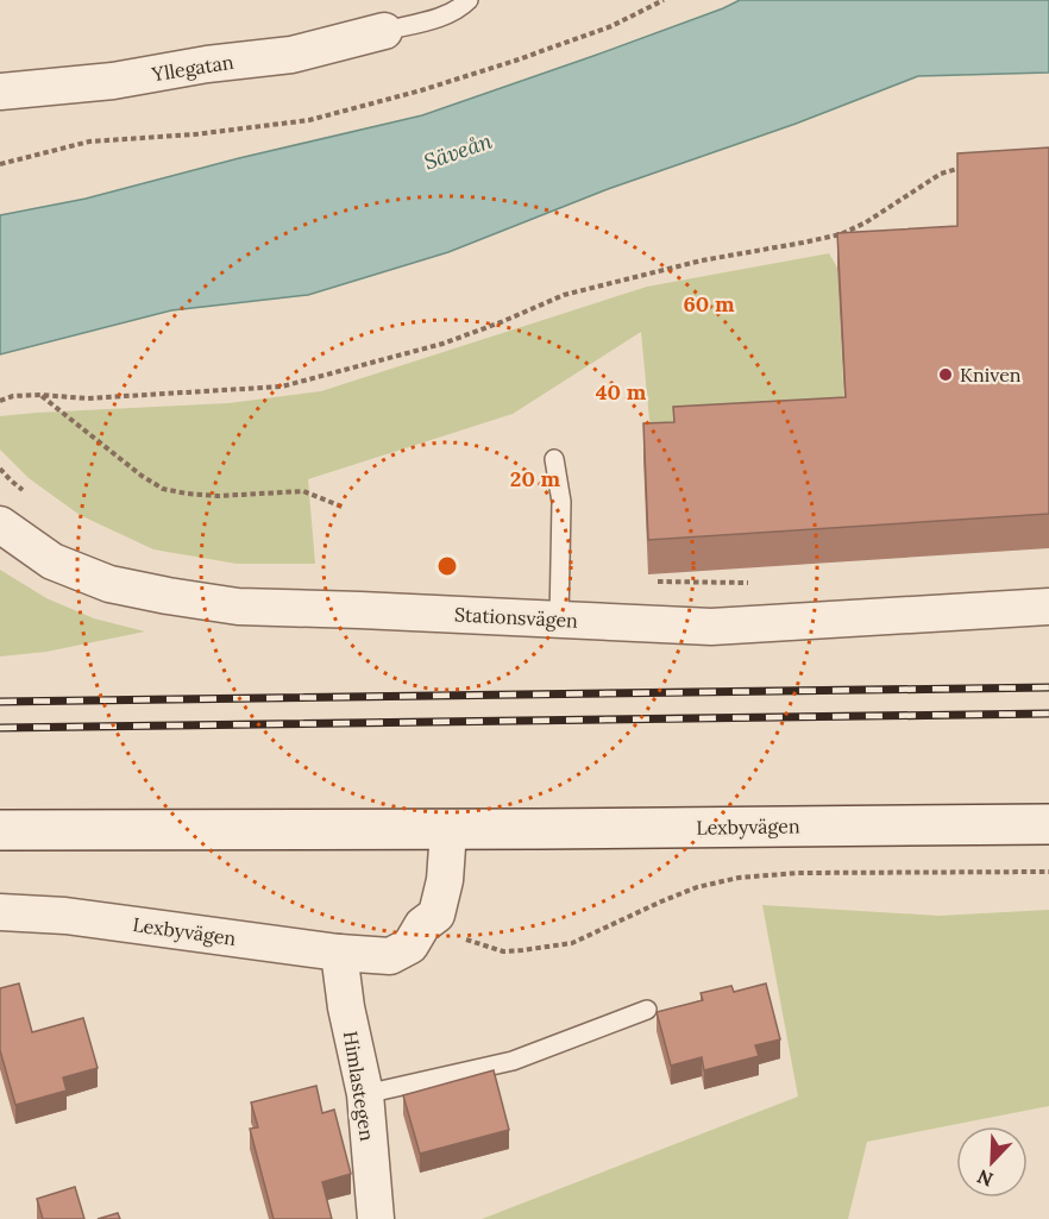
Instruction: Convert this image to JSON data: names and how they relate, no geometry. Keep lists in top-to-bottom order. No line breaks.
{"streets":{"street":["Yllegatan","Stationsvägen","Lexbyvägen","Himlastegen"]},"crossings":[["Lexbyvägen","Himlastegen"]],"water":["Säveån"],"places":["Kniven"],"north":"bottom left","rings":["60 m","40 m","20 m"]}
